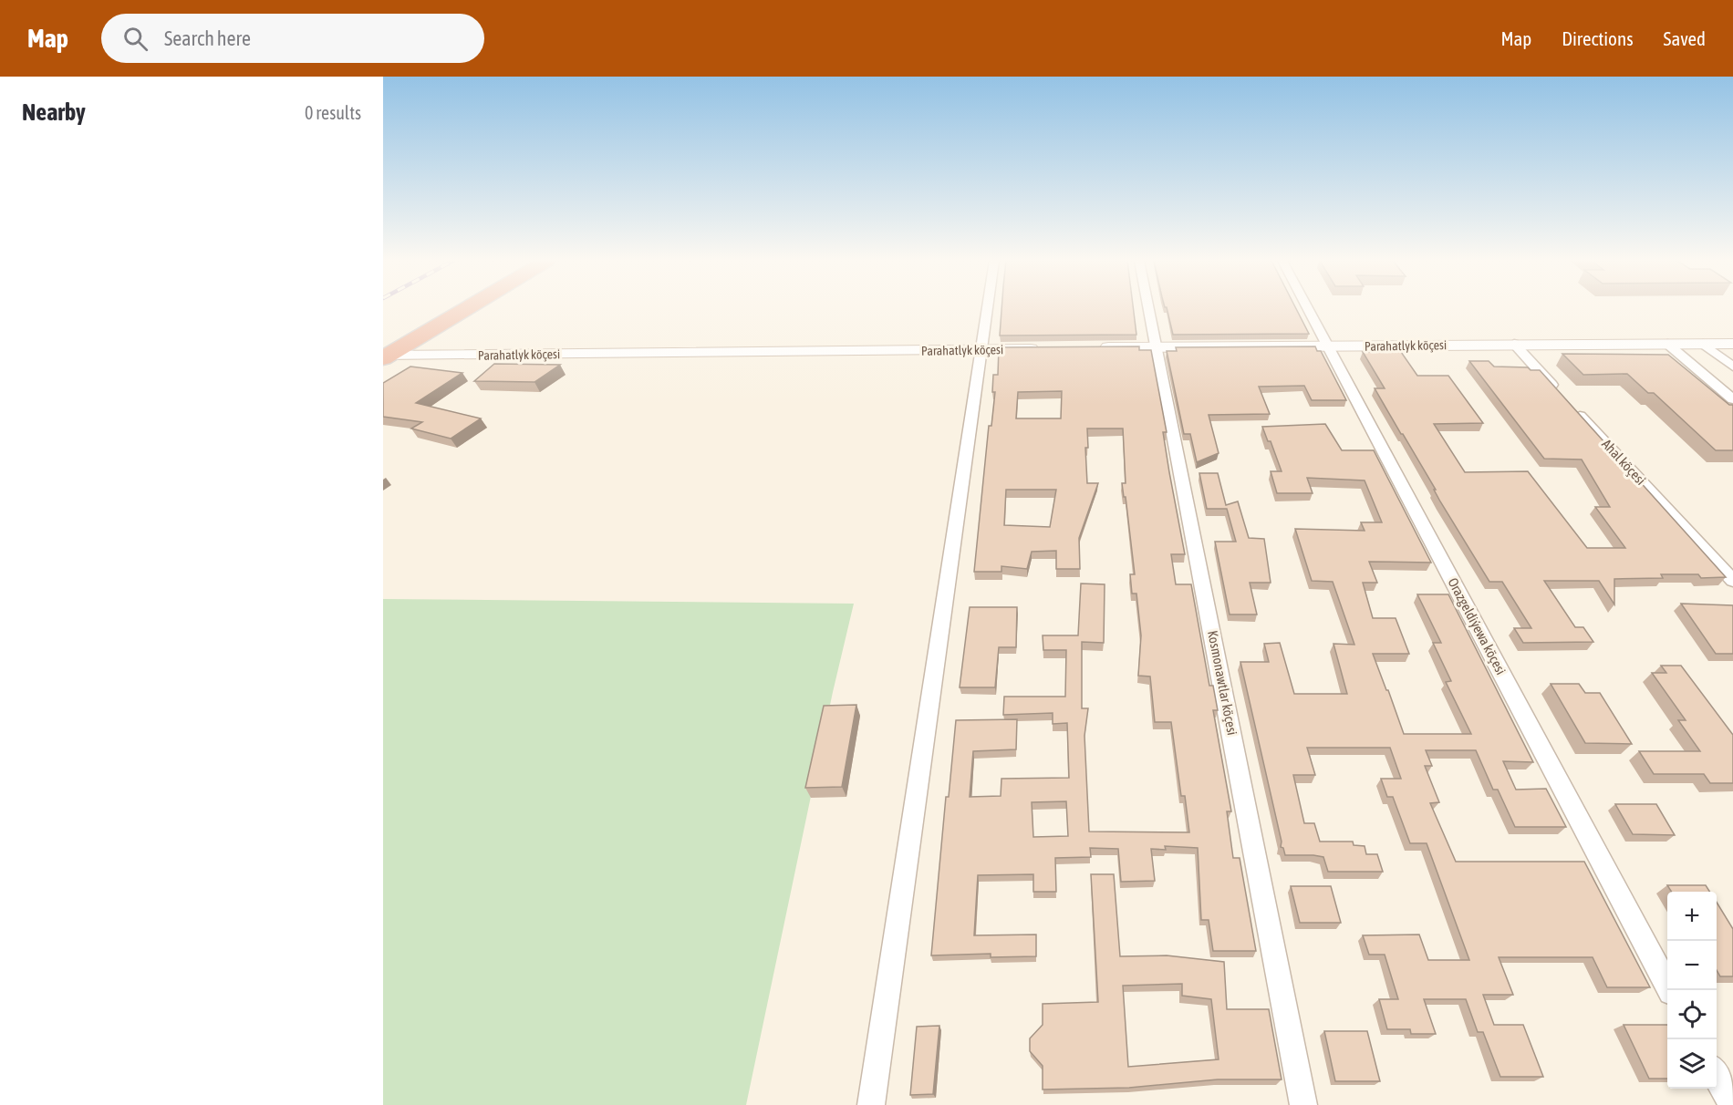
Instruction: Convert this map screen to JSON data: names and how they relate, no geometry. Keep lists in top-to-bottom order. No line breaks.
{"streets":{"street":["Parahatlyk köçesi","Ahal köçesi","Orazgeldiýewa köçesi","Kosmonawtlar köçesi"]},"crossings":[["Parahatlyk köçesi","Ahal köçesi"],["Parahatlyk köçesi","Orazgeldiýewa köçesi"],["Parahatlyk köçesi","Kosmonawtlar köçesi"]],"page":{"header":"Map","search":"Search here","nav":["Map","Directions","Saved"],"heading":["Nearby","0 results"],"map_buttons":["+","−"]}}
